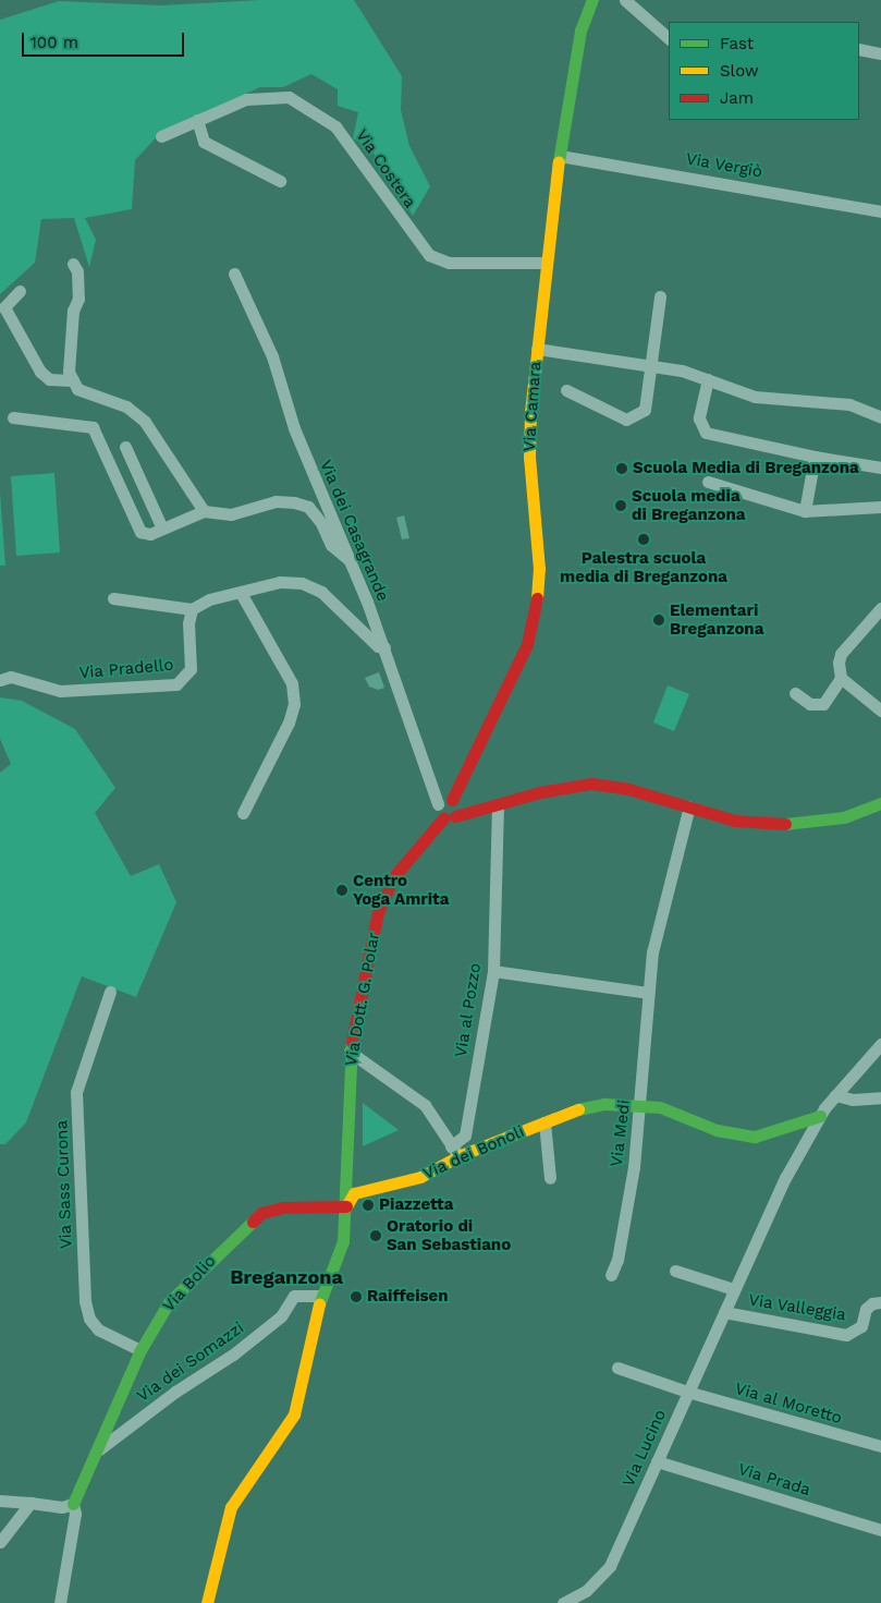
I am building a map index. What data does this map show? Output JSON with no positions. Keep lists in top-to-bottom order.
{
  "streets": {
    "street": [
      "Via Vergiò",
      "Via Costera",
      "Via Camara",
      "Via dei Casagrande",
      "Via Pradello",
      "Via Dott. G. Polar",
      "Via al Pozzo",
      "Via Medi",
      "Via dei Bonoli",
      "Via Sass Curona",
      "Via Bolio",
      "Via Valleggia",
      "Via dei Somazzi",
      "Via al Moretto",
      "Via Lucino",
      "Via Prada"
    ]
  },
  "crossings": [
    ["Via Vergiò", "Via Camara"],
    ["Via Costera", "Via Camara"],
    ["Via Camara", "Via dei Casagrande"],
    ["Via Camara", "Via Dott. G. Polar"],
    ["Via dei Casagrande", "Via Dott. G. Polar"],
    ["Via Dott. G. Polar", "Via dei Bonoli"],
    ["Via Dott. G. Polar", "Via Bolio"],
    ["Via Dott. G. Polar", "Via dei Somazzi"],
    ["Via Medi", "Via dei Bonoli"],
    ["Via dei Bonoli", "Via Bolio"],
    ["Via dei Bonoli", "Via Lucino"],
    ["Via Sass Curona", "Via Bolio"],
    ["Via Bolio", "Via dei Somazzi"],
    ["Via Valleggia", "Via Lucino"],
    ["Via al Moretto", "Via Lucino"],
    ["Via Lucino", "Via Prada"]
  ],
  "districts": ["Breganzona"],
  "places": [
    "Scuola Media di Breganzona",
    "Scuola media di Breganzona",
    "Palestra scuola media di Breganzona",
    "Elementari Breganzona",
    "Centro Yoga Amrita",
    "Piazzetta",
    "Oratorio di San Sebastiano",
    "Raiffeisen"
  ],
  "legend": ["Fast", "Slow", "Jam"],
  "scale_bar": "100 m"
}
